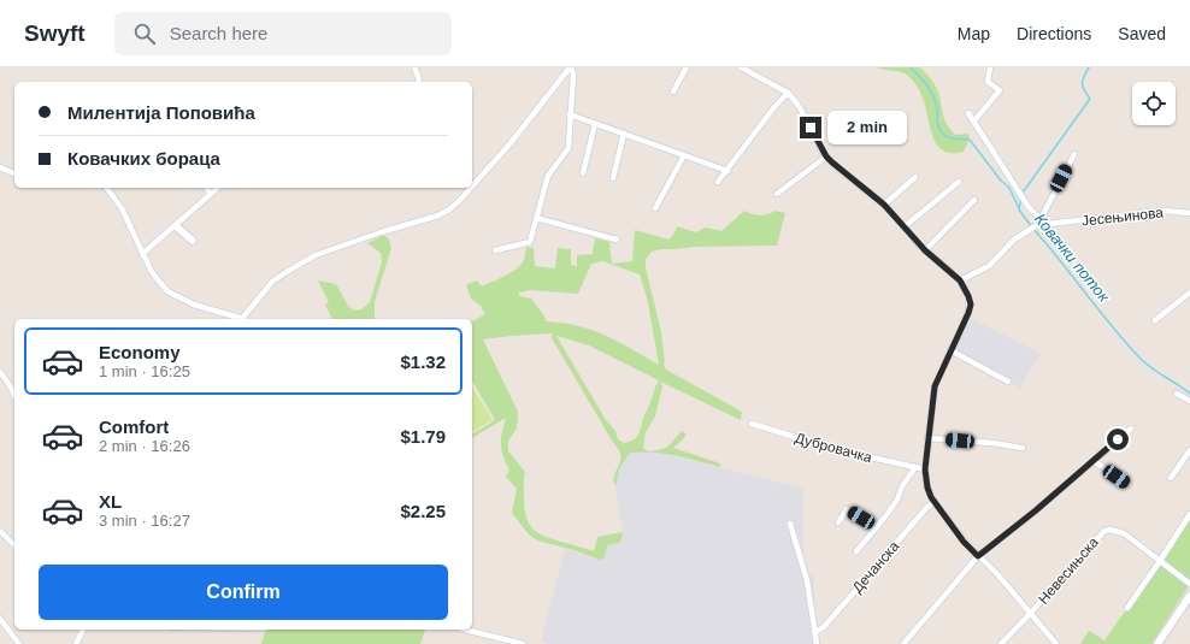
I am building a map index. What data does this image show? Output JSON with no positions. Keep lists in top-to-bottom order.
{
  "streets": {
    "street": [
      "Јесењинова",
      "Дубровачка",
      "Дечанска",
      "Невесињска"
    ]
  },
  "water": ["Ковачки поток"],
  "page": {
    "header": "Swyft",
    "search": "Search here",
    "nav": ["Map", "Directions", "Saved"],
    "banner": ["Милентија Поповића", "Ковачких бораца"],
    "bubble": "2 min",
    "list": [
      {
        "name": "Economy",
        "note": "1 min · 16:25",
        "value": "$1.32"
      },
      {
        "name": "Comfort",
        "note": "2 min · 16:26",
        "value": "$1.79"
      },
      {
        "name": "XL",
        "note": "3 min · 16:27",
        "value": "$2.25"
      }
    ],
    "buttons": "Confirm"
  }
}
